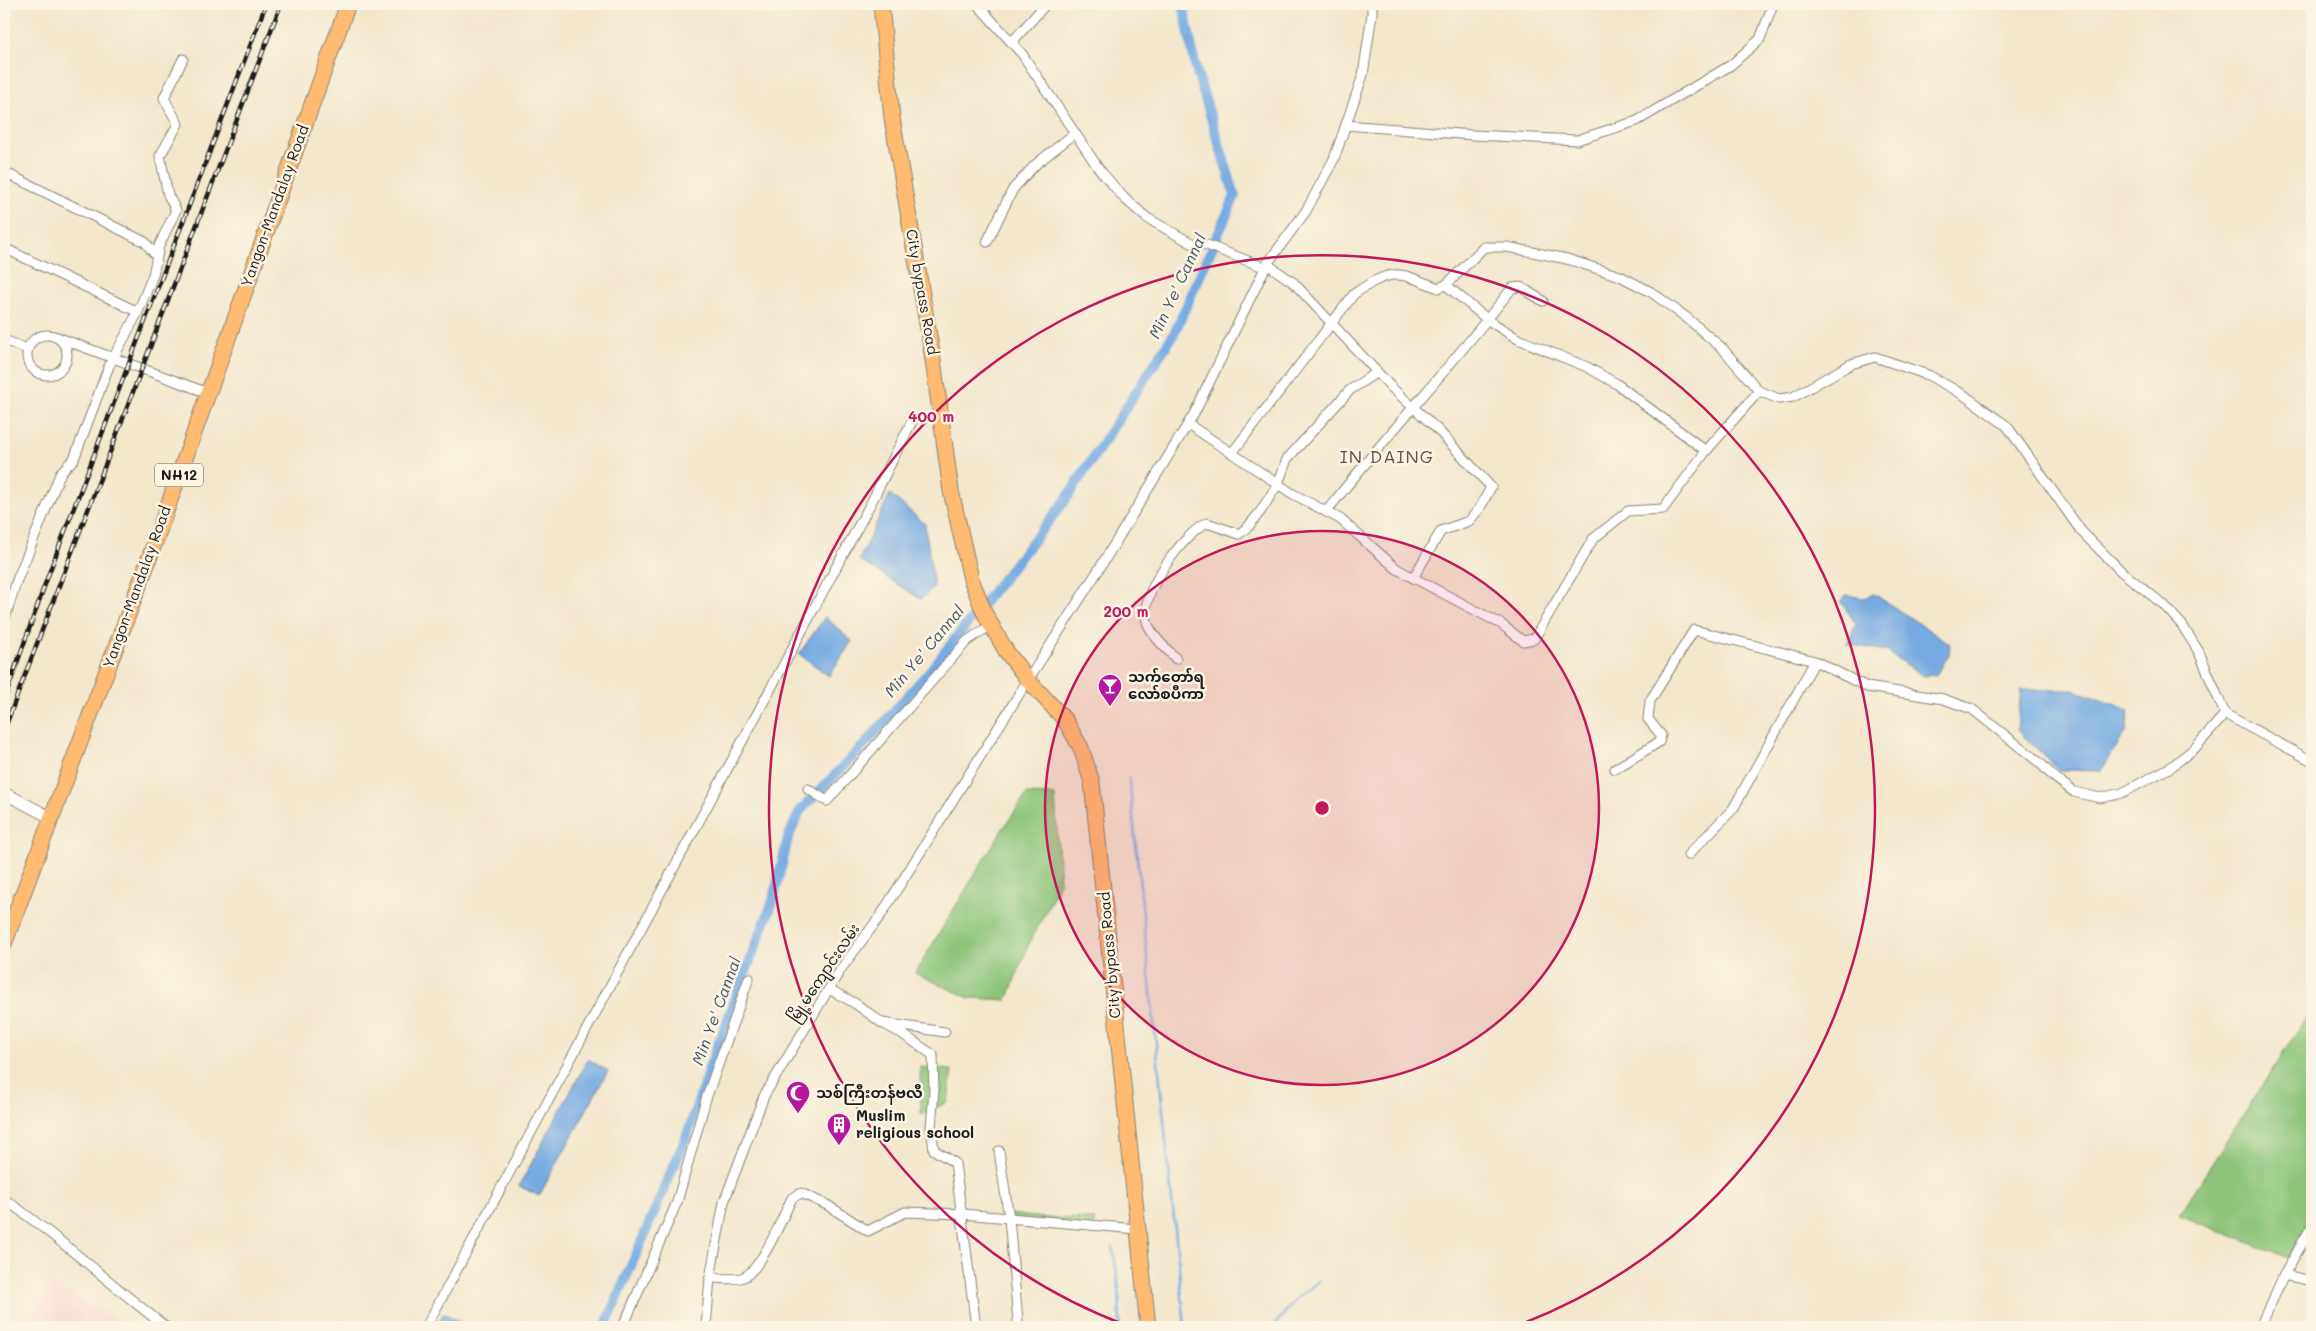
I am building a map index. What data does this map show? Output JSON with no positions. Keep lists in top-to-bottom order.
{
  "streets": {
    "main road": ["Yangon-Mandalay Road", "City bypass Road", "NH12"],
    "street": ["မြို့မကျောင်းလမ်း"]
  },
  "crossings": [
    ["City bypass Road", "မြို့မကျောင်းလမ်း"]
  ],
  "districts": ["IN DAING"],
  "water": ["Min Ye' Cannal"],
  "places": {
    "bar": ["သက်တော်ရ လော်စပီကာ"],
    "mosque": ["သစ်ကြီးတန်ဗလီ"],
    "building": ["Muslim religious school"]
  },
  "rings": ["400 m", "200 m"]
}
